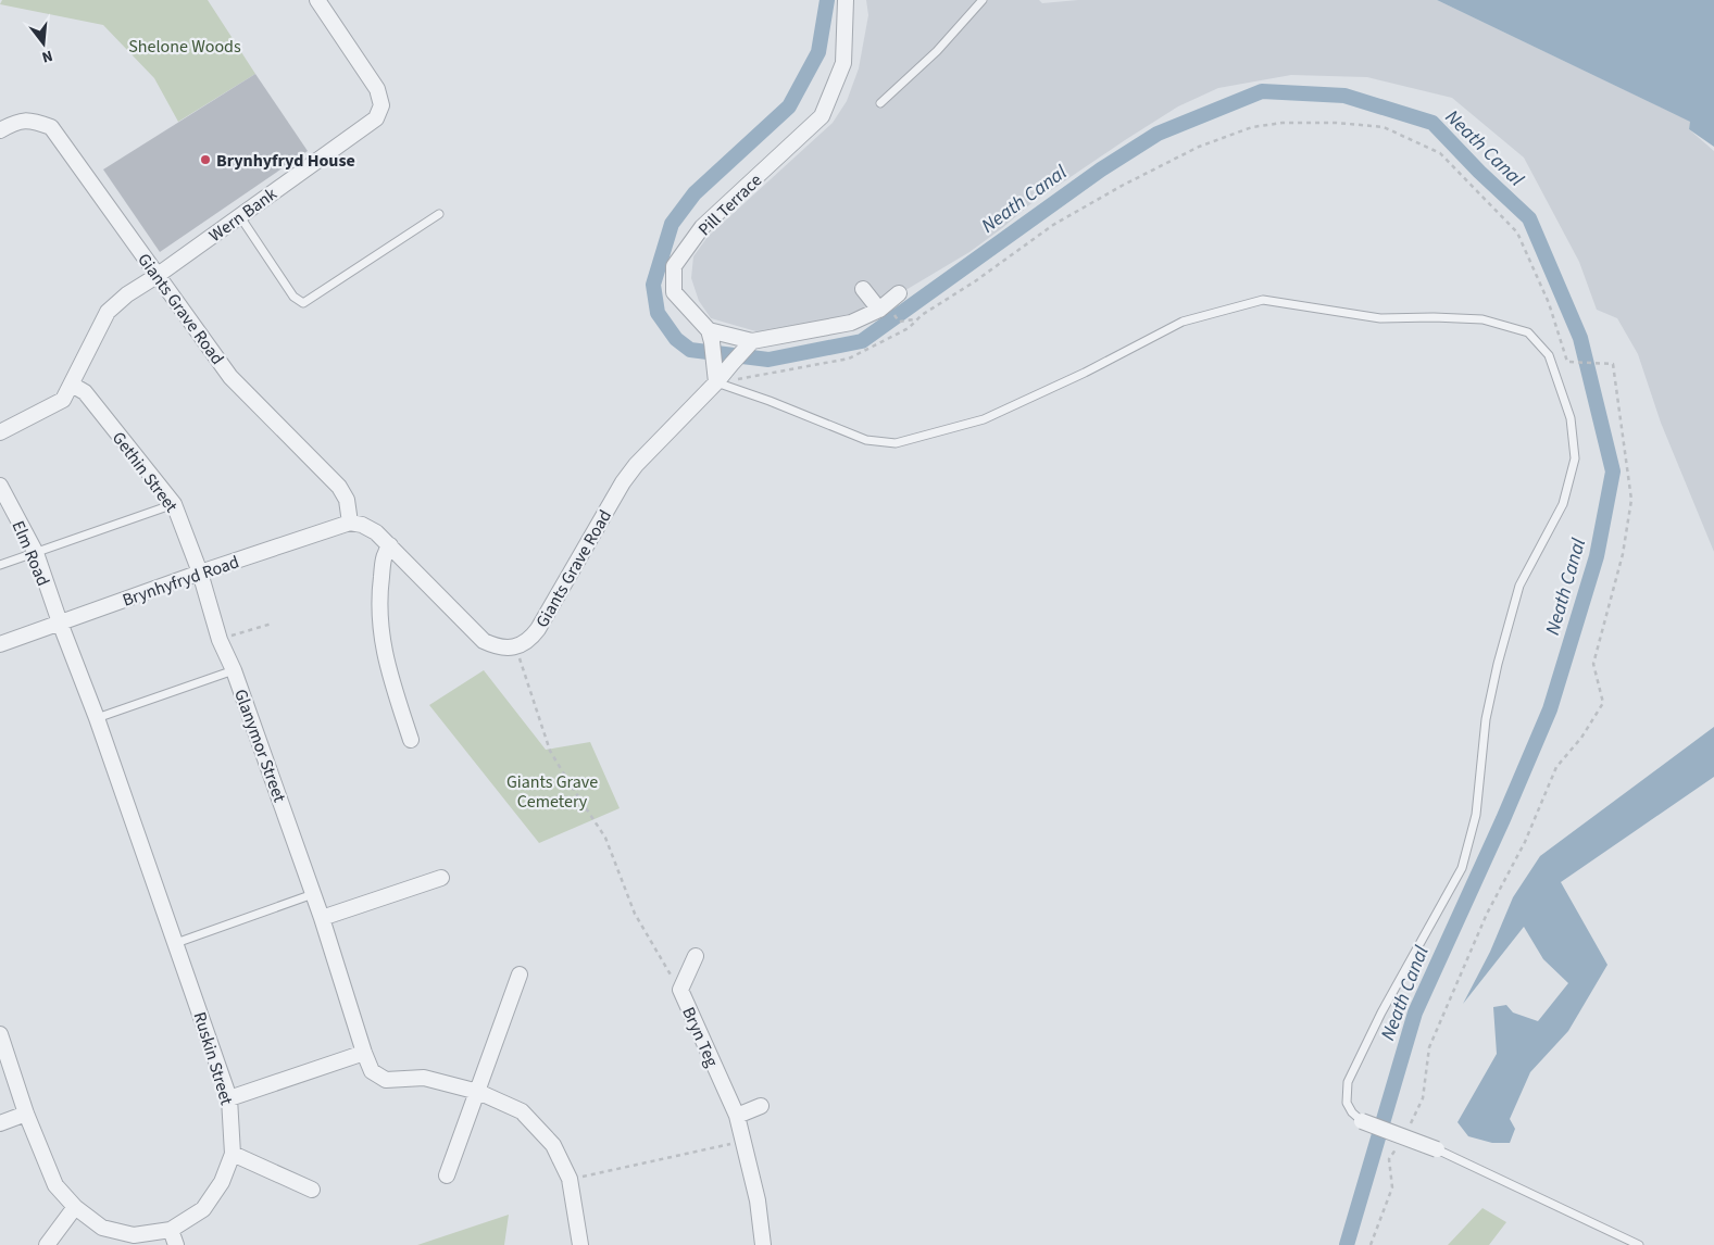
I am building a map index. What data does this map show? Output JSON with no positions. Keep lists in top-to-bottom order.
{
  "streets": {
    "street": [
      "Pill Terrace",
      "Wern Bank",
      "Giants Grave Road",
      "Gethin Street",
      "Elm Road",
      "Brynhyfryd Road",
      "Glanymor Street",
      "Bryn Teg",
      "Ruskin Street"
    ]
  },
  "crossings": [
    ["Wern Bank", "Giants Grave Road"],
    ["Wern Bank", "Gethin Street"],
    ["Giants Grave Road", "Brynhyfryd Road"],
    ["Gethin Street", "Brynhyfryd Road"],
    ["Gethin Street", "Glanymor Street"],
    ["Elm Road", "Brynhyfryd Road"],
    ["Elm Road", "Ruskin Street"],
    ["Brynhyfryd Road", "Glanymor Street"],
    ["Brynhyfryd Road", "Ruskin Street"]
  ],
  "water": ["Neath Canal"],
  "parks": ["Shelone Woods", "Giants Grave Cemetery"],
  "places": ["Brynhyfryd House"],
  "north": "bottom"
}
